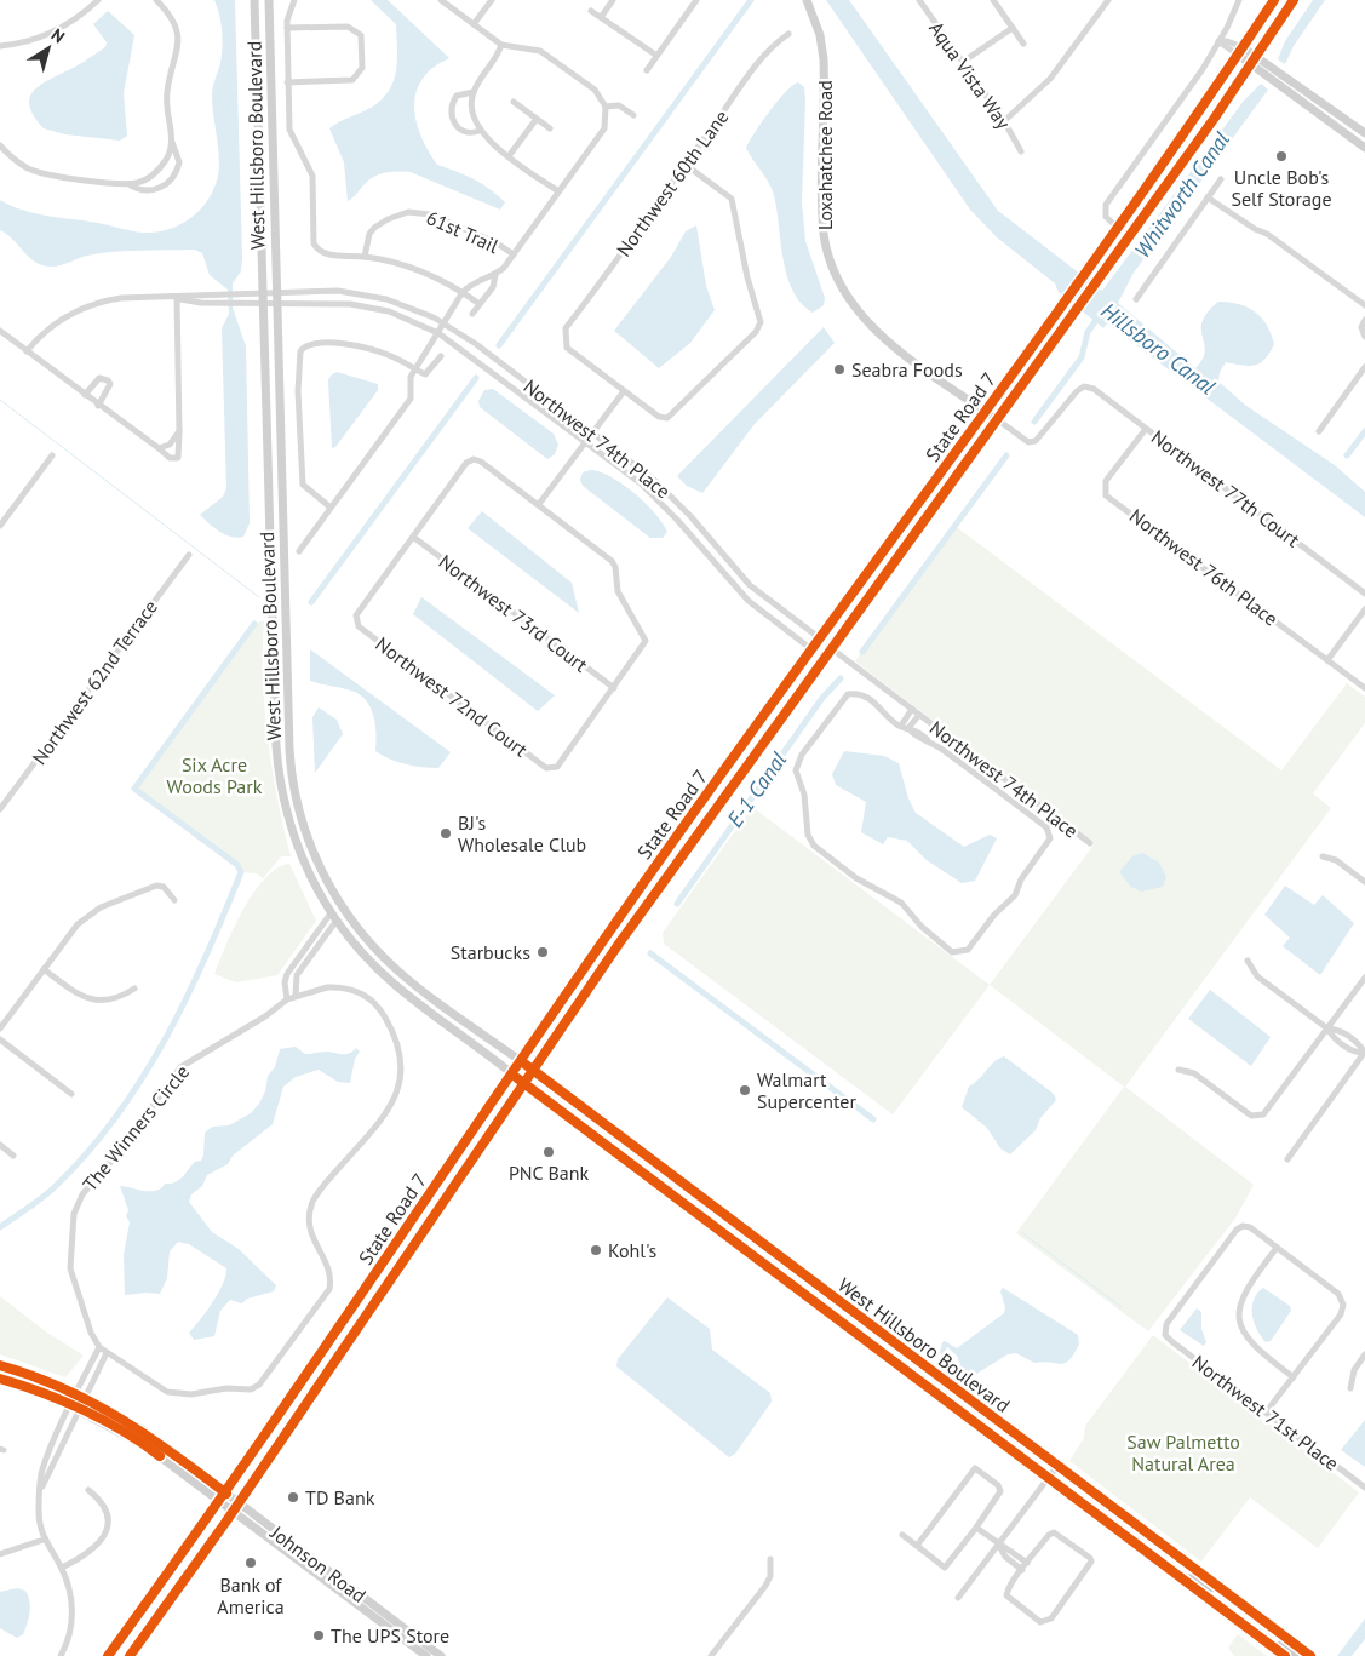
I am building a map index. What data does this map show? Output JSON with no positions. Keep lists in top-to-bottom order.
{
  "streets": {
    "main road": ["West Hillsboro Boulevard", "State Road 7"],
    "street": [
      "Aqua Vista Way",
      "Loxahatchee Road",
      "Northwest 60th Lane",
      "61st Trail",
      "Northwest 74th Place",
      "Northwest 77th Court",
      "Northwest 76th Place",
      "Northwest 73rd Court",
      "Northwest 62nd Terrace",
      "Northwest 72nd Court",
      "The Winners Circle",
      "Northwest 71st Place",
      "Johnson Road"
    ]
  },
  "crossings": [
    ["West Hillsboro Boulevard", "State Road 7"],
    ["West Hillsboro Boulevard", "Northwest 74th Place"],
    ["Loxahatchee Road", "State Road 7"],
    ["Loxahatchee Road", "Northwest 77th Court"],
    ["State Road 7", "Northwest 74th Place"],
    ["State Road 7", "Northwest 77th Court"],
    ["State Road 7", "Johnson Road"],
    ["Northwest 77th Court", "Northwest 76th Place"],
    ["Northwest 73rd Court", "Northwest 72nd Court"]
  ],
  "water": ["Whitworth Canal", "Hillsboro Canal", "E-1 Canal"],
  "parks": ["Six Acre Woods Park", "Saw Palmetto Natural Area"],
  "places": [
    "Uncle Bob's Self Storage",
    "Seabra Foods",
    "BJ's Wholesale Club",
    "Starbucks",
    "Walmart Supercenter",
    "PNC Bank",
    "Kohl's",
    "TD Bank",
    "Bank of America",
    "The UPS Store"
  ],
  "north": "top right"
}
